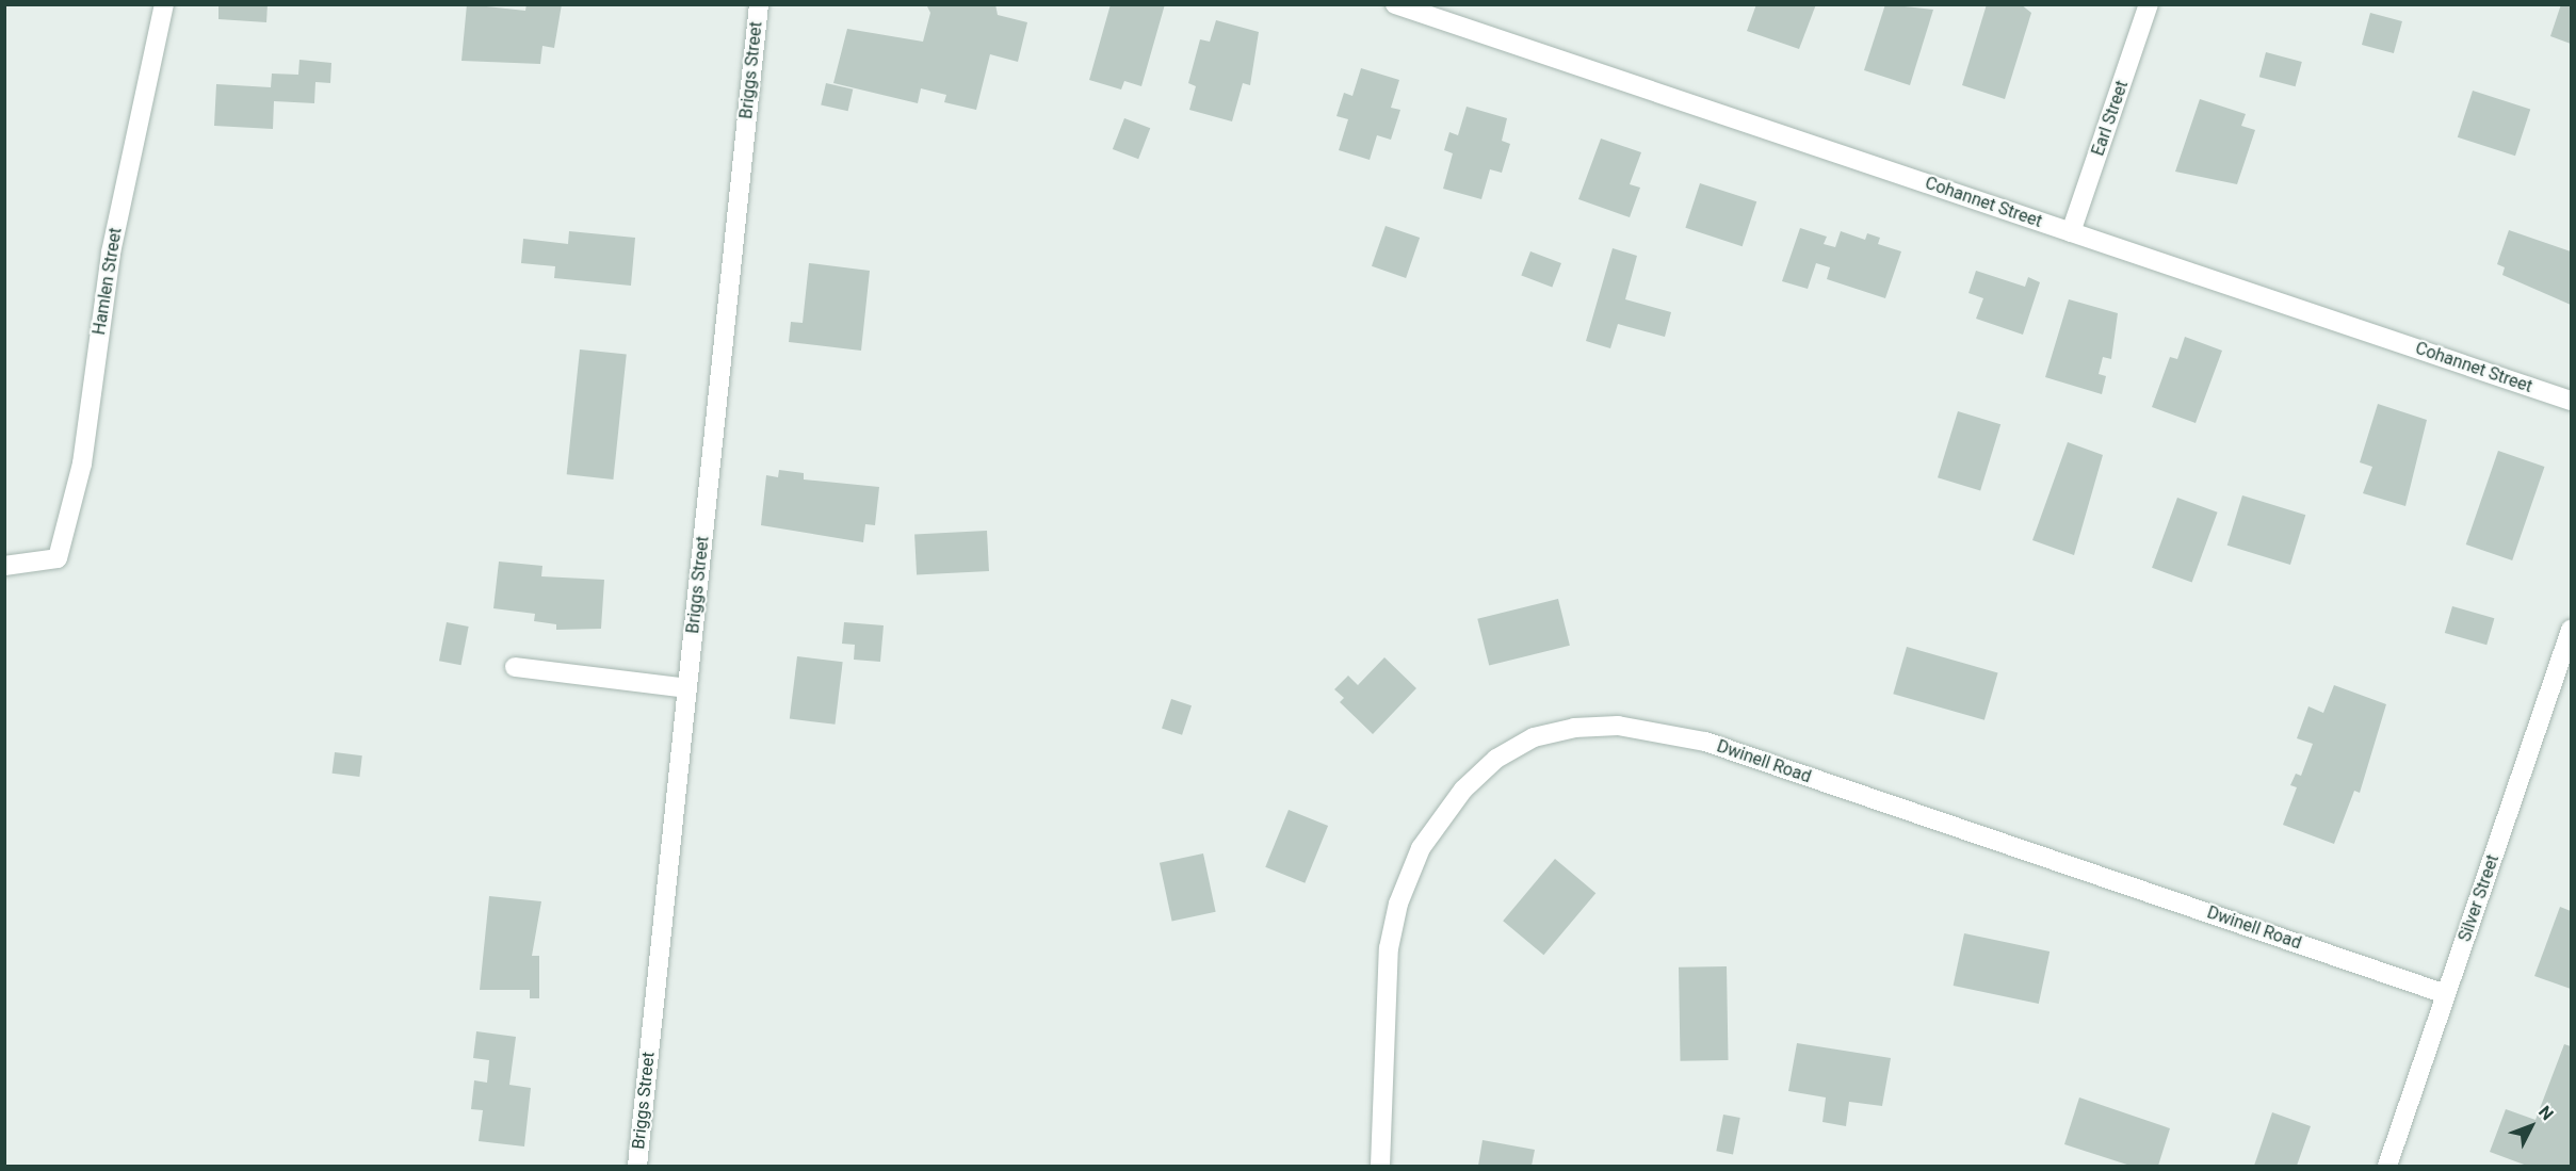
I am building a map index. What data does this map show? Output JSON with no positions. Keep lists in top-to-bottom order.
{
  "streets": {
    "street": [
      "Briggs Street",
      "Earl Street",
      "Cohannet Street",
      "Hamlen Street",
      "Dwinell Road",
      "Silver Street"
    ]
  },
  "crossings": [
    ["Earl Street", "Cohannet Street"],
    ["Dwinell Road", "Silver Street"]
  ],
  "north": "top right"
}
